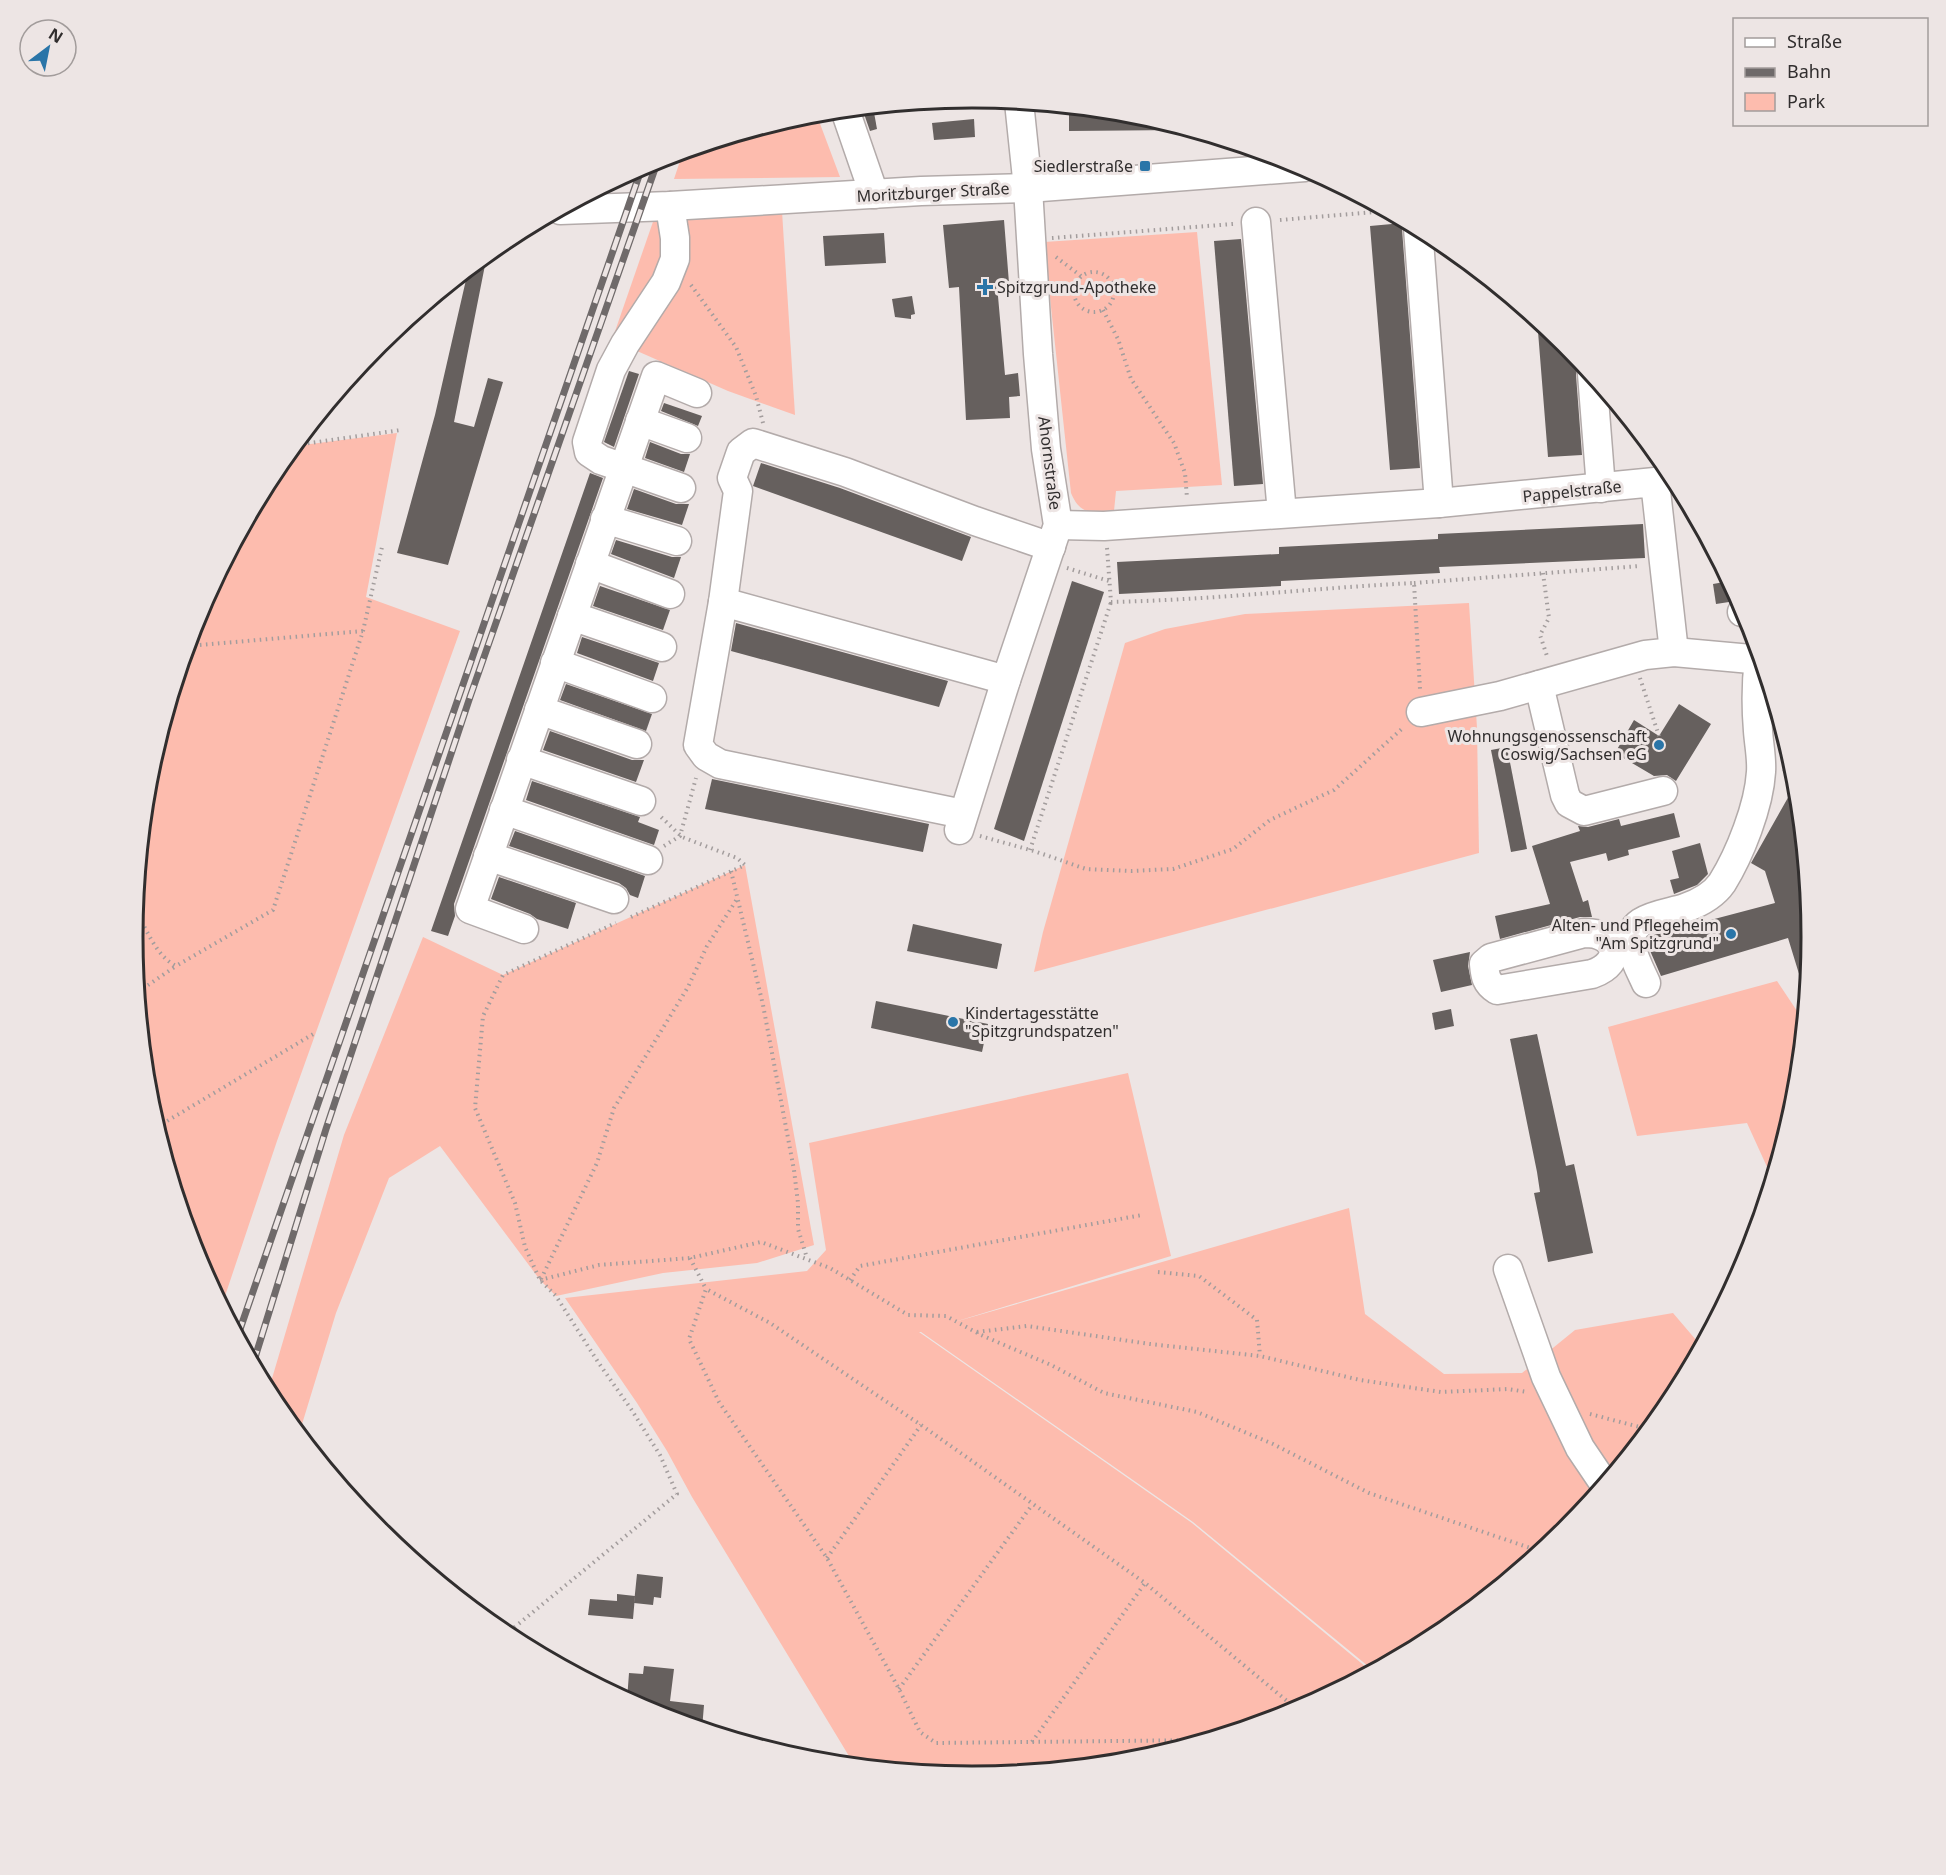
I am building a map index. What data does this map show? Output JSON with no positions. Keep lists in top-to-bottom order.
{
  "streets": {
    "street": ["Moritzburger Straße", "Ahornstraße", "Pappelstraße"]
  },
  "crossings": [
    ["Moritzburger Straße", "Ahornstraße"],
    ["Ahornstraße", "Pappelstraße"]
  ],
  "places": {
    "transit": ["Siedlerstraße"],
    "health": ["Spitzgrund-Apotheke"],
    "other": ["Wohnungsgenossenschaft Coswig/Sachsen eG", "Alten- und Pflegeheim \"Am Spitzgrund\"", "Kindertagesstätte \"Spitzgrundspatzen\""]
  },
  "legend": ["Straße", "Bahn", "Park"],
  "north": "top right"
}
